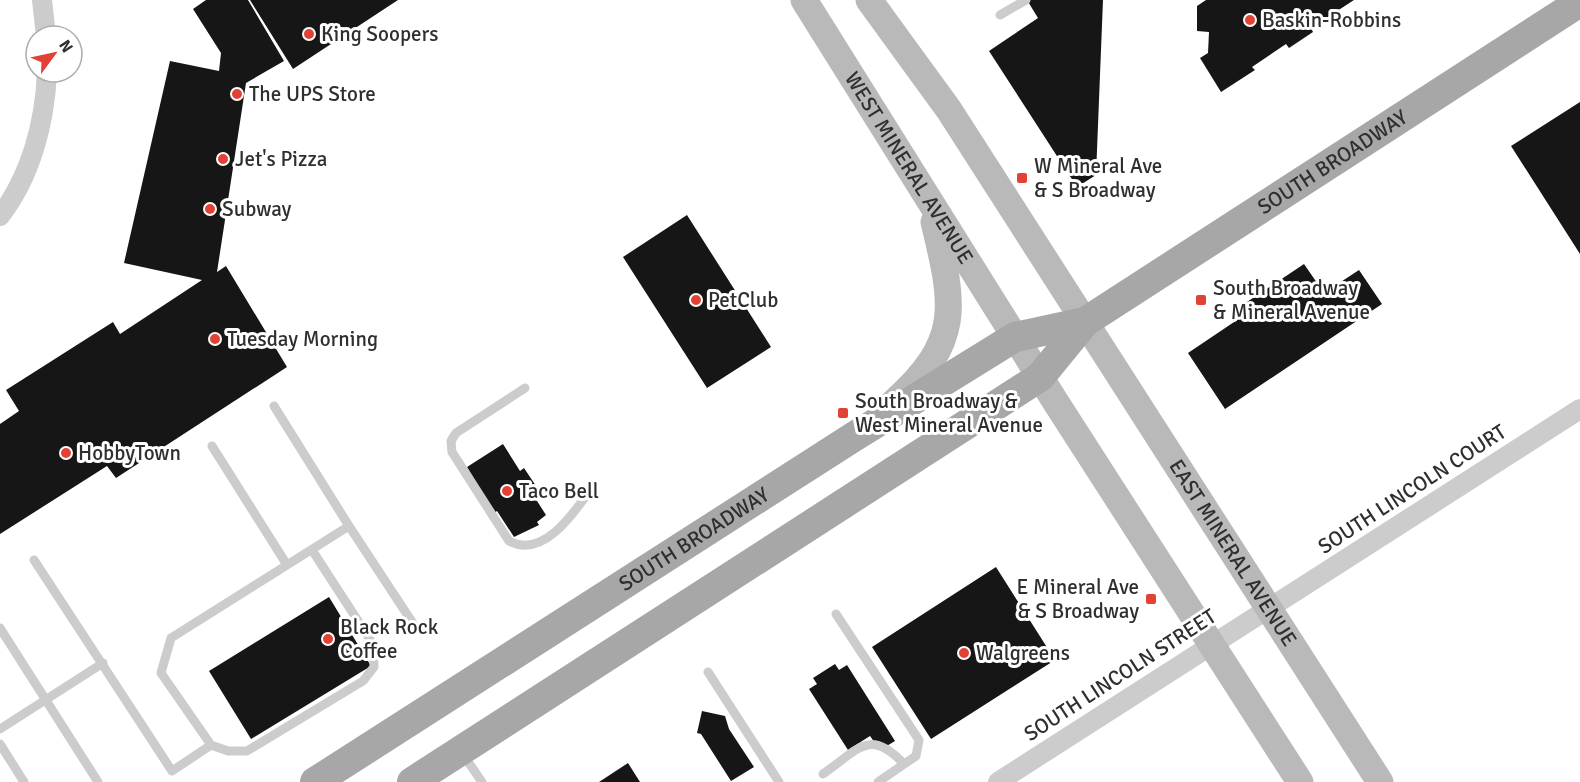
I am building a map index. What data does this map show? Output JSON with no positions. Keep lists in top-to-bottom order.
{
  "streets": {
    "main road": ["SOUTH BROADWAY", "WEST MINERAL AVENUE", "EAST MINERAL AVENUE"],
    "street": ["SOUTH LINCOLN COURT", "SOUTH LINCOLN STREET"]
  },
  "crossings": [
    ["SOUTH BROADWAY", "WEST MINERAL AVENUE"],
    ["SOUTH BROADWAY", "EAST MINERAL AVENUE"],
    ["SOUTH LINCOLN COURT", "EAST MINERAL AVENUE"],
    ["SOUTH LINCOLN COURT", "SOUTH LINCOLN STREET"],
    ["EAST MINERAL AVENUE", "SOUTH LINCOLN STREET"]
  ],
  "places": {
    "other": [
      "Baskin-Robbins",
      "King Soopers",
      "The UPS Store",
      "Jet's Pizza",
      "Subway",
      "PetClub",
      "Tuesday Morning",
      "HobbyTown",
      "Taco Bell",
      "Black Rock Coffee",
      "Walgreens"
    ],
    "transit": [
      "W Mineral Ave & S Broadway",
      "South Broadway & Mineral Avenue",
      "South Broadway & West Mineral Avenue",
      "E Mineral Ave & S Broadway"
    ]
  },
  "north": "top right"
}
